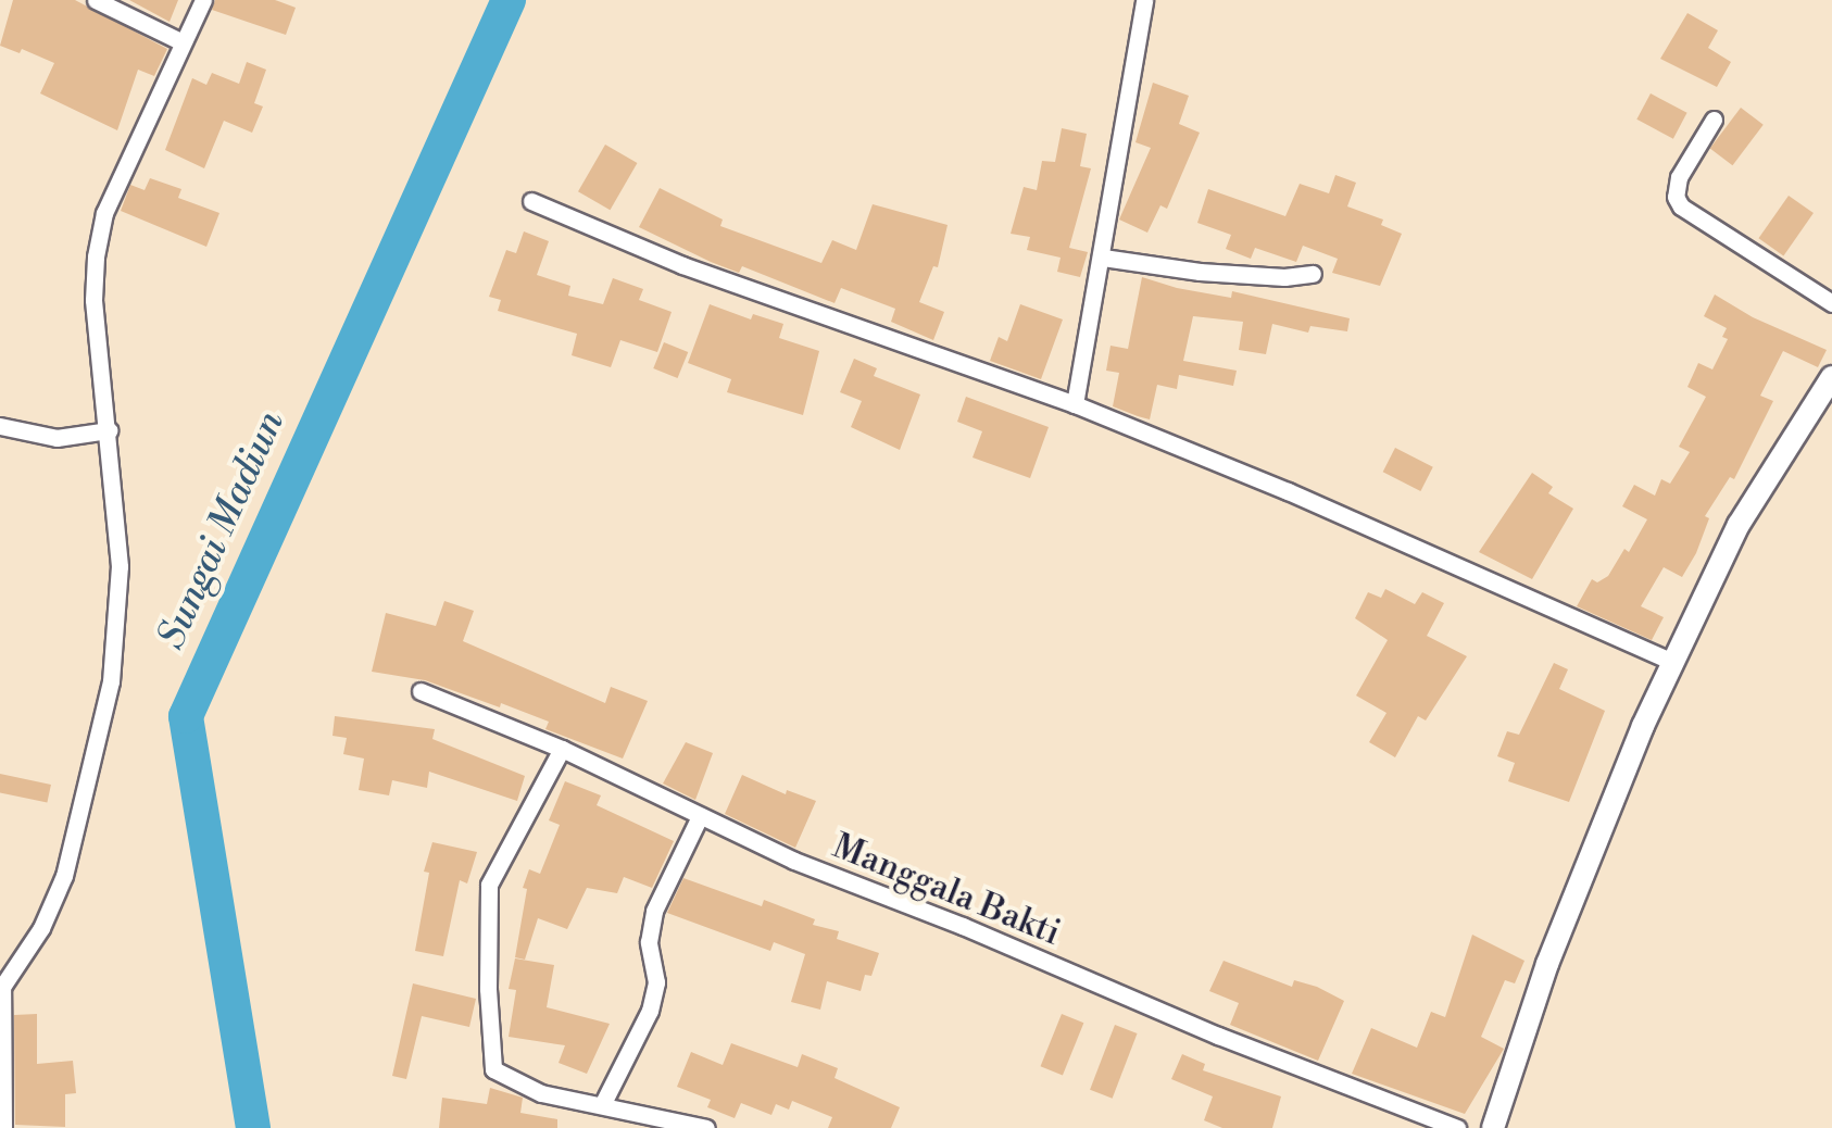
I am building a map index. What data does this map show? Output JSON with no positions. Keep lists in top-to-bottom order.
{
  "streets": {
    "street": ["Manggala Bakti"]
  },
  "water": ["Sungai Madiun"]
}
